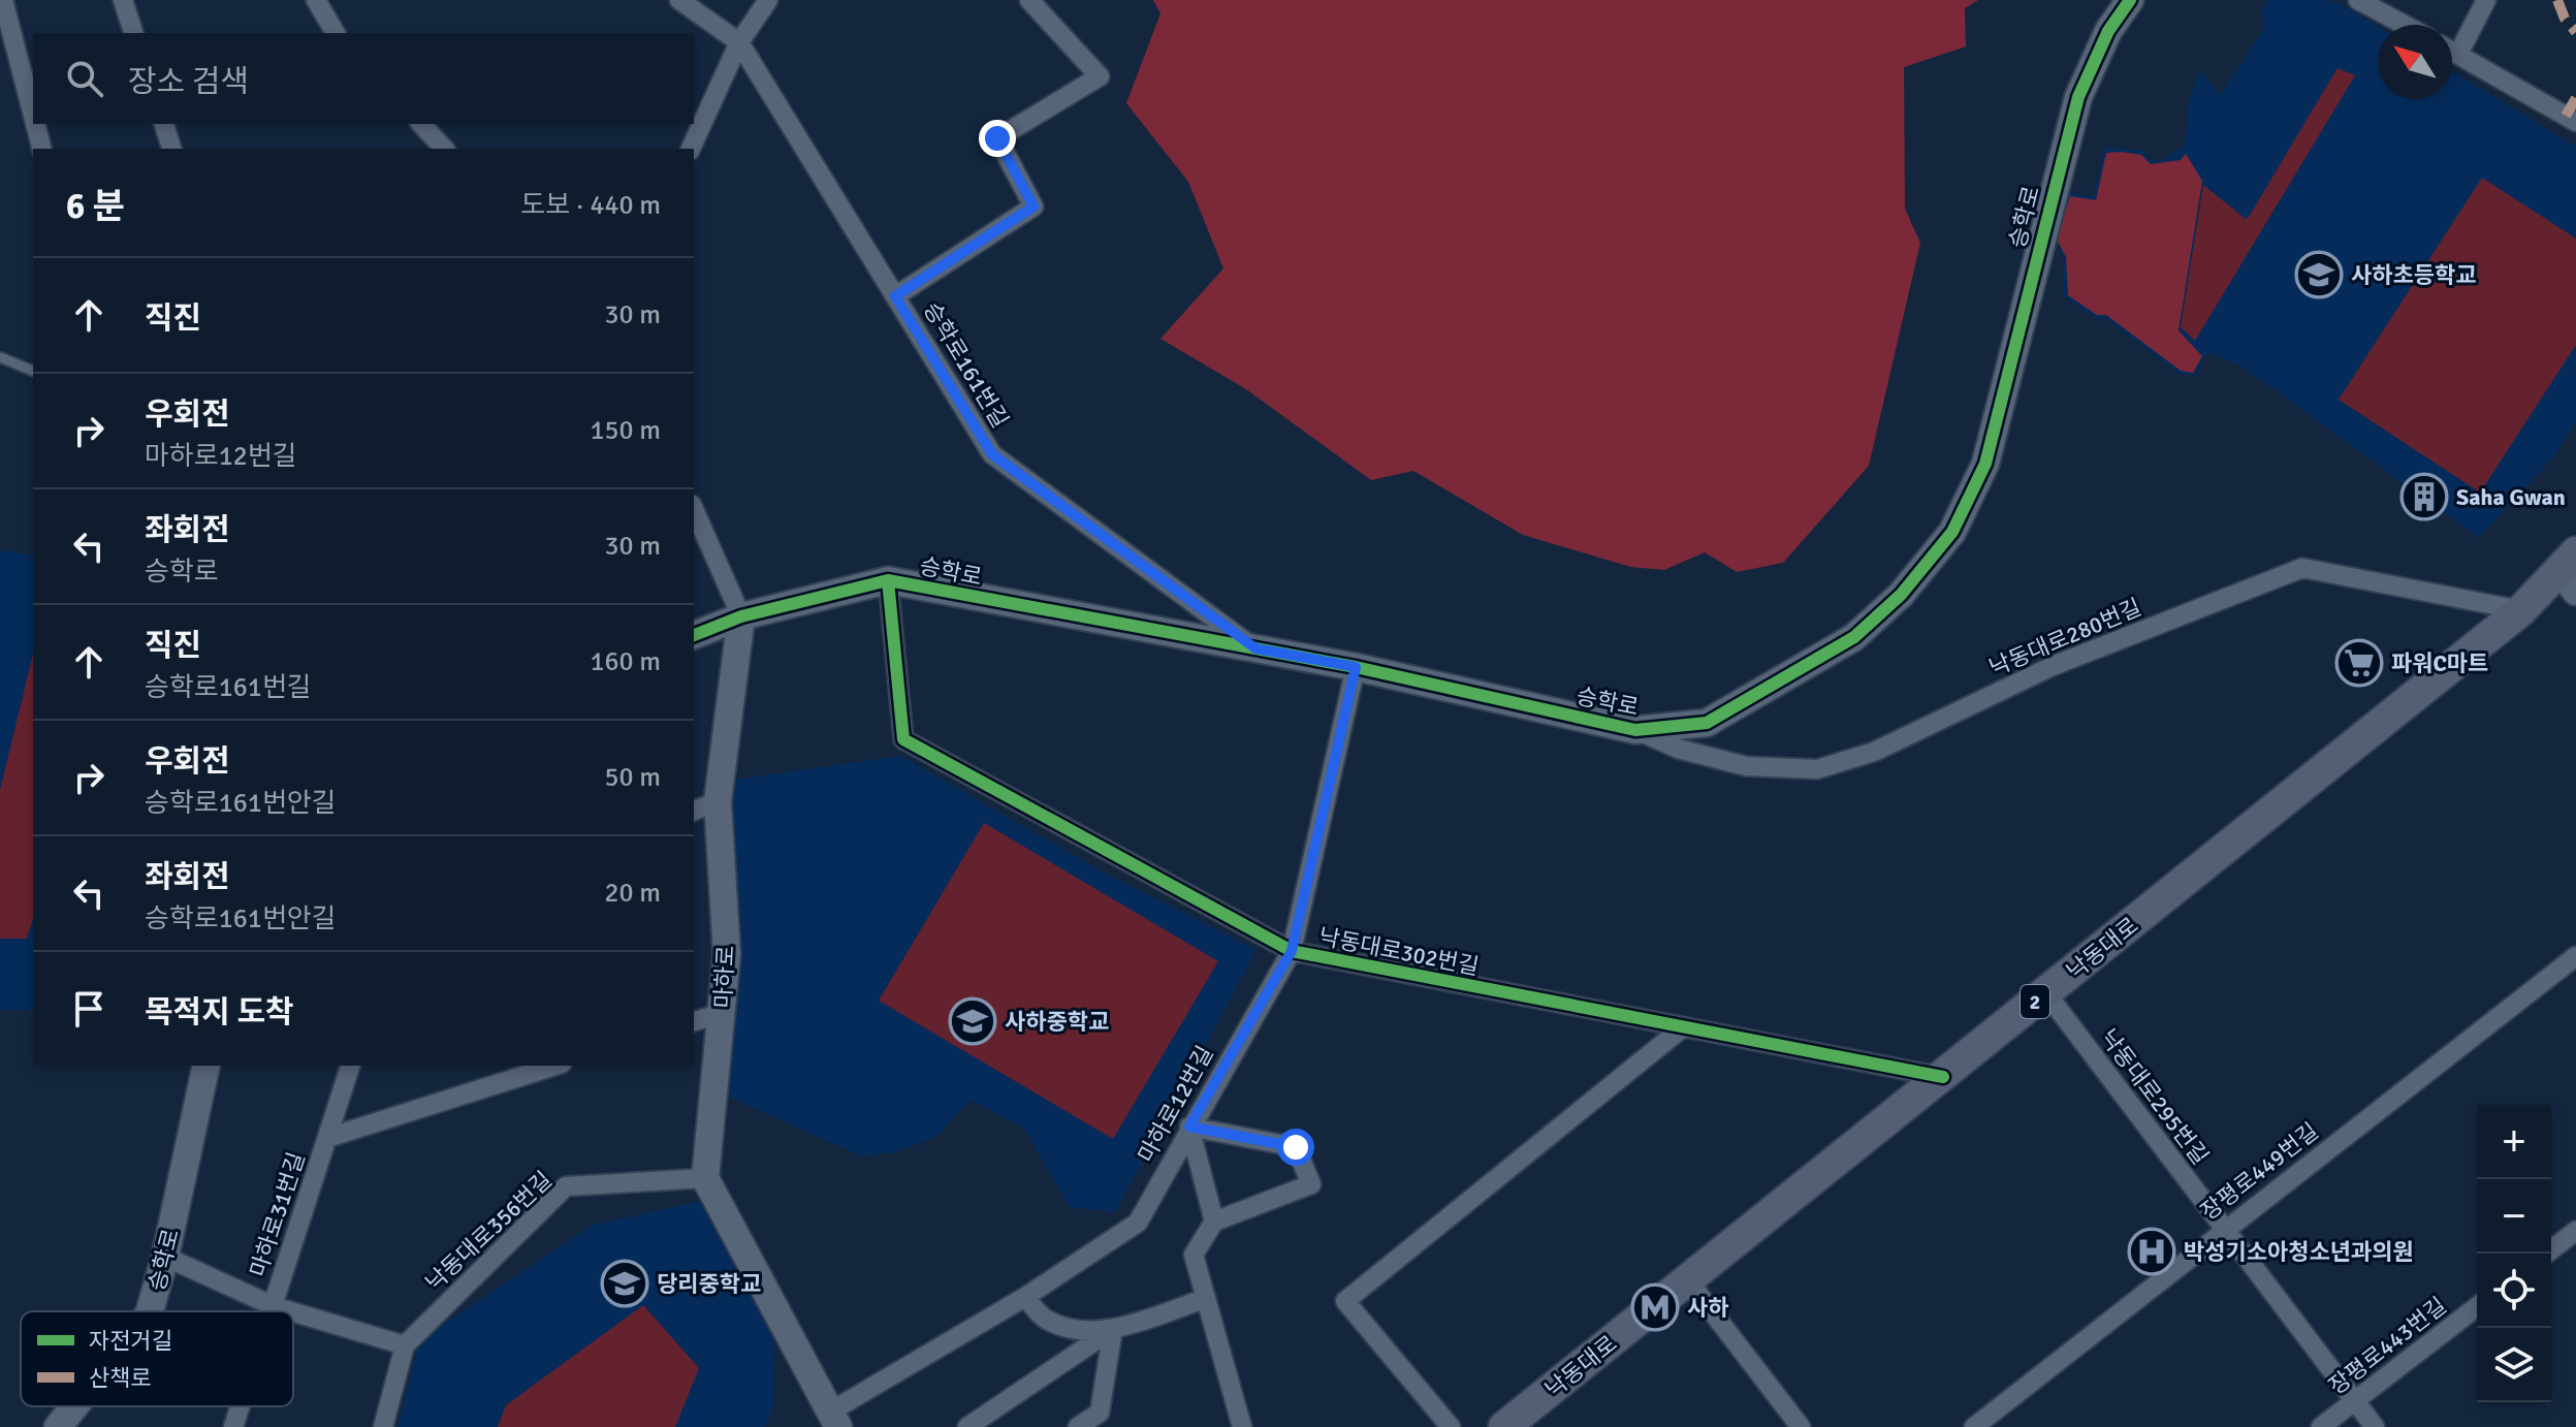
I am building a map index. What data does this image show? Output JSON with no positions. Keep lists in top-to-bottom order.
{
  "streets": {
    "main road": ["낙동대로", "2"],
    "street": [
      "승학로",
      "승학로161번길",
      "낙동대로280번길",
      "낙동대로302번길",
      "마하로",
      "낙동대로295번길",
      "마하로12번길",
      "장평로449번길",
      "마하로31번길",
      "낙동대로356번길",
      "장평로443번길"
    ]
  },
  "crossings": [
    ["승학로", "승학로161번길"],
    ["승학로", "낙동대로280번길"],
    ["승학로", "낙동대로302번길"],
    ["승학로", "마하로"],
    ["승학로", "마하로12번길"],
    ["낙동대로280번길", "낙동대로"],
    ["낙동대로", "낙동대로302번길"],
    ["낙동대로", "낙동대로295번길"],
    ["낙동대로302번길", "마하로12번길"],
    ["마하로", "낙동대로356번길"],
    ["낙동대로295번길", "장평로449번길"],
    ["낙동대로295번길", "장평로443번길"]
  ],
  "places": {
    "school or university": ["사하초등학교", "사하중학교", "당리중학교"],
    "building": ["Saha Gwan"],
    "supermarket": ["파워C마트"],
    "hospital": ["박성기소아청소년과의원"],
    "metro station": ["사하"]
  },
  "legend": ["자전거길", "산책로"],
  "north": "top left",
  "page": {
    "search": "장소 검색",
    "heading": ["6 분", "도보 · 440 m"],
    "list": [
      ["직진", "30 m"],
      ["우회전", "마하로12번길", "150 m"],
      ["좌회전", "승학로", "30 m"],
      ["직진", "승학로161번길", "160 m"],
      ["우회전", "승학로161번안길", "50 m"],
      ["좌회전", "승학로161번안길", "20 m"],
      "목적지 도착"
    ],
    "map_buttons": ["+", "−"]
  }
}
